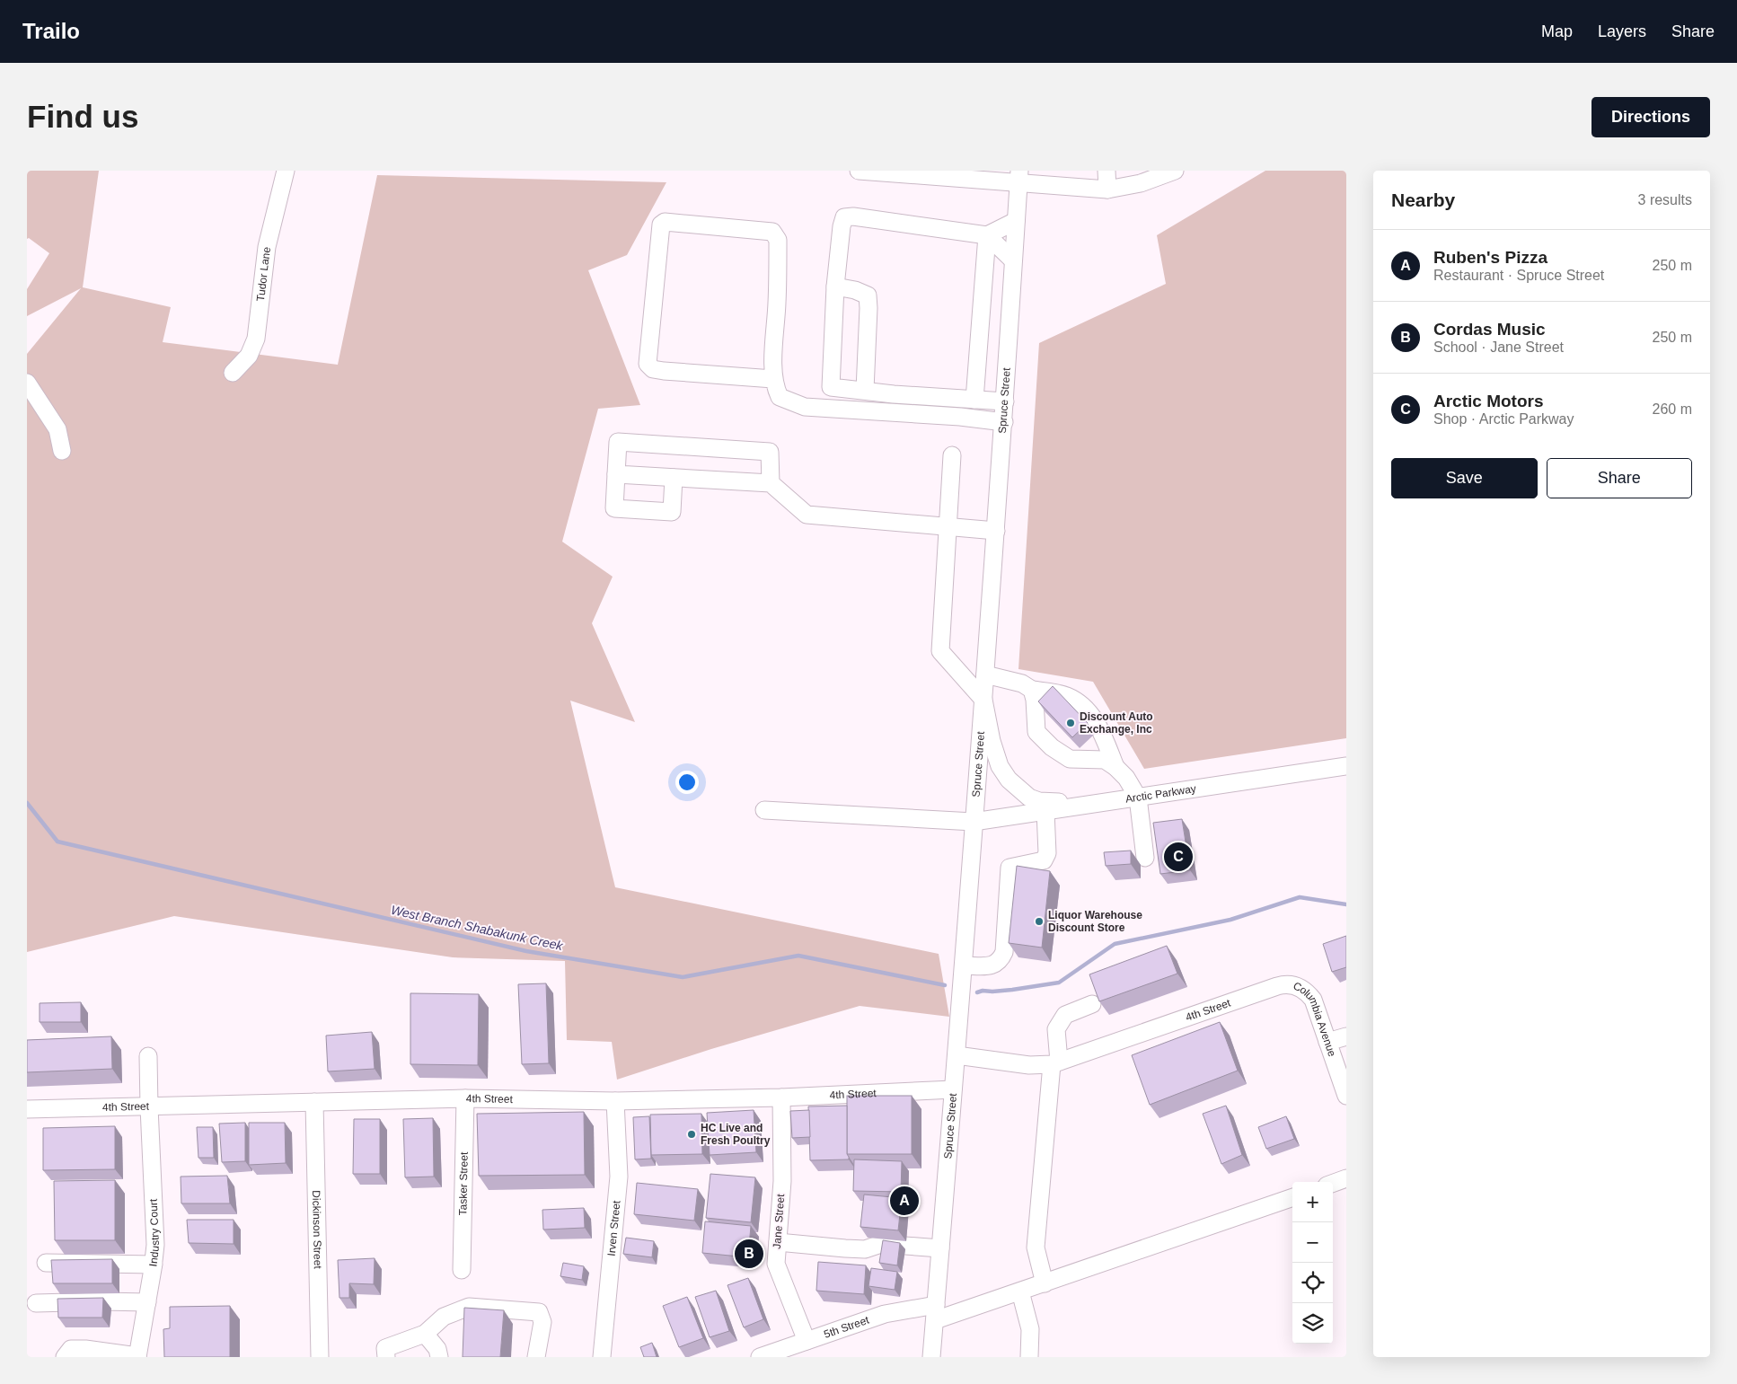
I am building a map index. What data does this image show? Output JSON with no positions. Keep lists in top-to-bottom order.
{
  "streets": {
    "street": [
      "Tudor Lane",
      "Spruce Street",
      "Arctic Parkway",
      "4th Street",
      "Columbia Avenue",
      "Tasker Street",
      "Jane Street",
      "Irven Street",
      "Dickinson Street",
      "Industry Court",
      "5th Street"
    ]
  },
  "crossings": [
    ["Spruce Street", "Arctic Parkway"],
    ["Spruce Street", "4th Street"],
    ["Spruce Street", "5th Street"],
    ["4th Street", "Columbia Avenue"],
    ["4th Street", "Tasker Street"],
    ["4th Street", "Jane Street"],
    ["4th Street", "Irven Street"],
    ["4th Street", "Dickinson Street"],
    ["4th Street", "Industry Court"],
    ["Jane Street", "5th Street"]
  ],
  "water": ["West Branch Shabakunk Creek"],
  "places": ["Discount Auto Exchange, Inc", "Liquor Warehouse Discount Store", "HC Live and Fresh Poultry"],
  "page": {
    "header": "Trailo",
    "nav": ["Map", "Layers", "Share"],
    "buttons": [
      "Directions",
      ["Save", "Share"]
    ],
    "title": "Find us",
    "heading": ["Nearby", "3 results"],
    "list": [
      {
        "mark": "A",
        "name": "Ruben's Pizza",
        "note": "Restaurant · Spruce Street",
        "value": "250 m"
      },
      {
        "mark": "B",
        "name": "Cordas Music",
        "note": "School · Jane Street",
        "value": "250 m"
      },
      {
        "mark": "C",
        "name": "Arctic Motors",
        "note": "Shop · Arctic Parkway",
        "value": "260 m"
      }
    ],
    "pins": ["C", "A", "B"],
    "map_buttons": ["+", "−"]
  }
}
